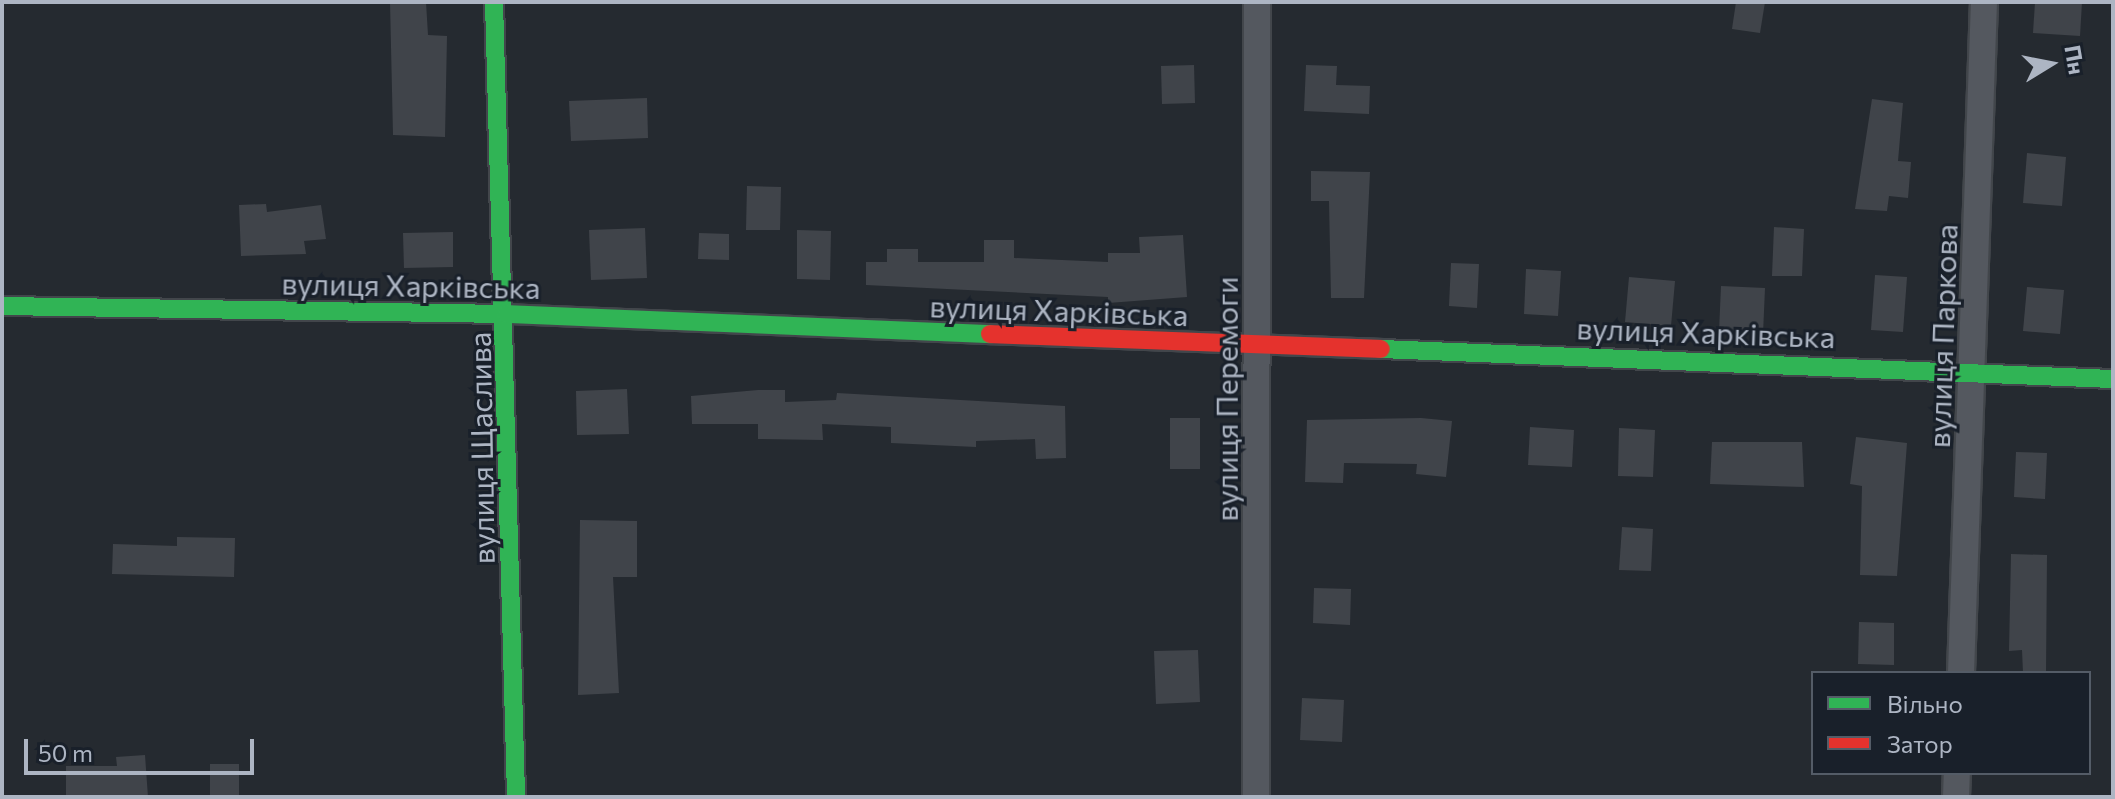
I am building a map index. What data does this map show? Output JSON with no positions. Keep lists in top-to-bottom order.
{
  "streets": {
    "street": [
      "вулиця Харківська",
      "вулиця Паркова",
      "вулиця Перемоги",
      "вулиця Щаслива"
    ]
  },
  "crossings": [
    ["вулиця Харківська", "вулиця Паркова"],
    ["вулиця Харківська", "вулиця Перемоги"],
    ["вулиця Харківська", "вулиця Щаслива"]
  ],
  "legend": ["Вільно", "Затор"],
  "scale_bar": "50 m",
  "north": "right"
}
